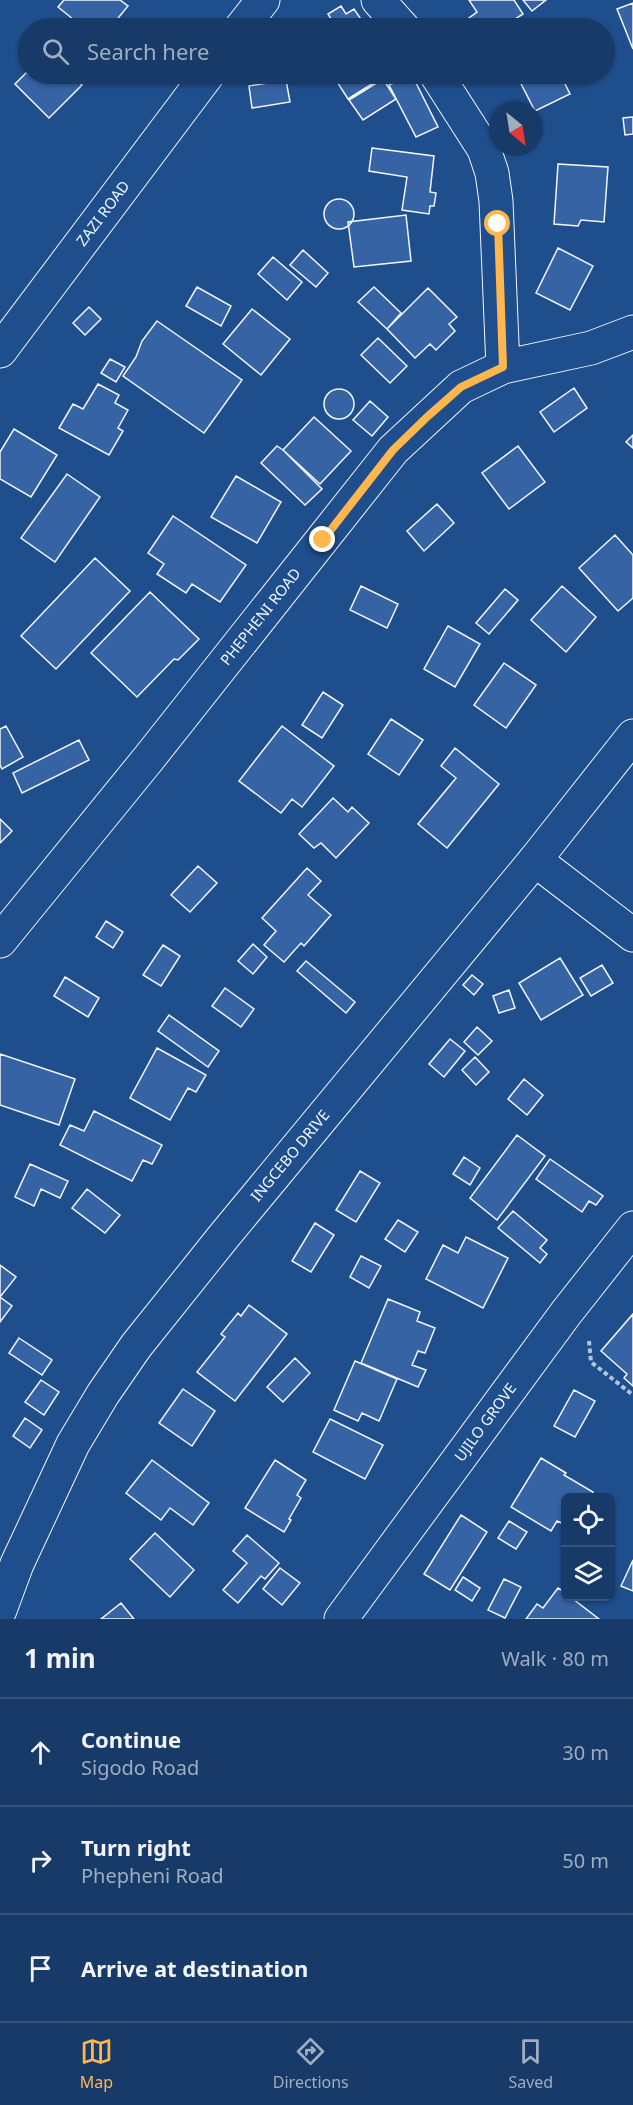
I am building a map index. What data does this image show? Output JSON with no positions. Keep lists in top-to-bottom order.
{
  "streets": {
    "street": [
      "ZAZI ROAD",
      "PHEPHENI ROAD",
      "INGCEBO DRIVE",
      "UJILO GROVE"
    ]
  },
  "north": "bottom right",
  "page": {
    "search": "Search here",
    "heading": ["1 min", "Walk · 80 m"],
    "list": [
      ["Continue", "Sigodo Road", "30 m"],
      ["Turn right", "Phepheni Road", "50 m"],
      "Arrive at destination"
    ],
    "nav": ["Map", "Directions", "Saved"]
  }
}
